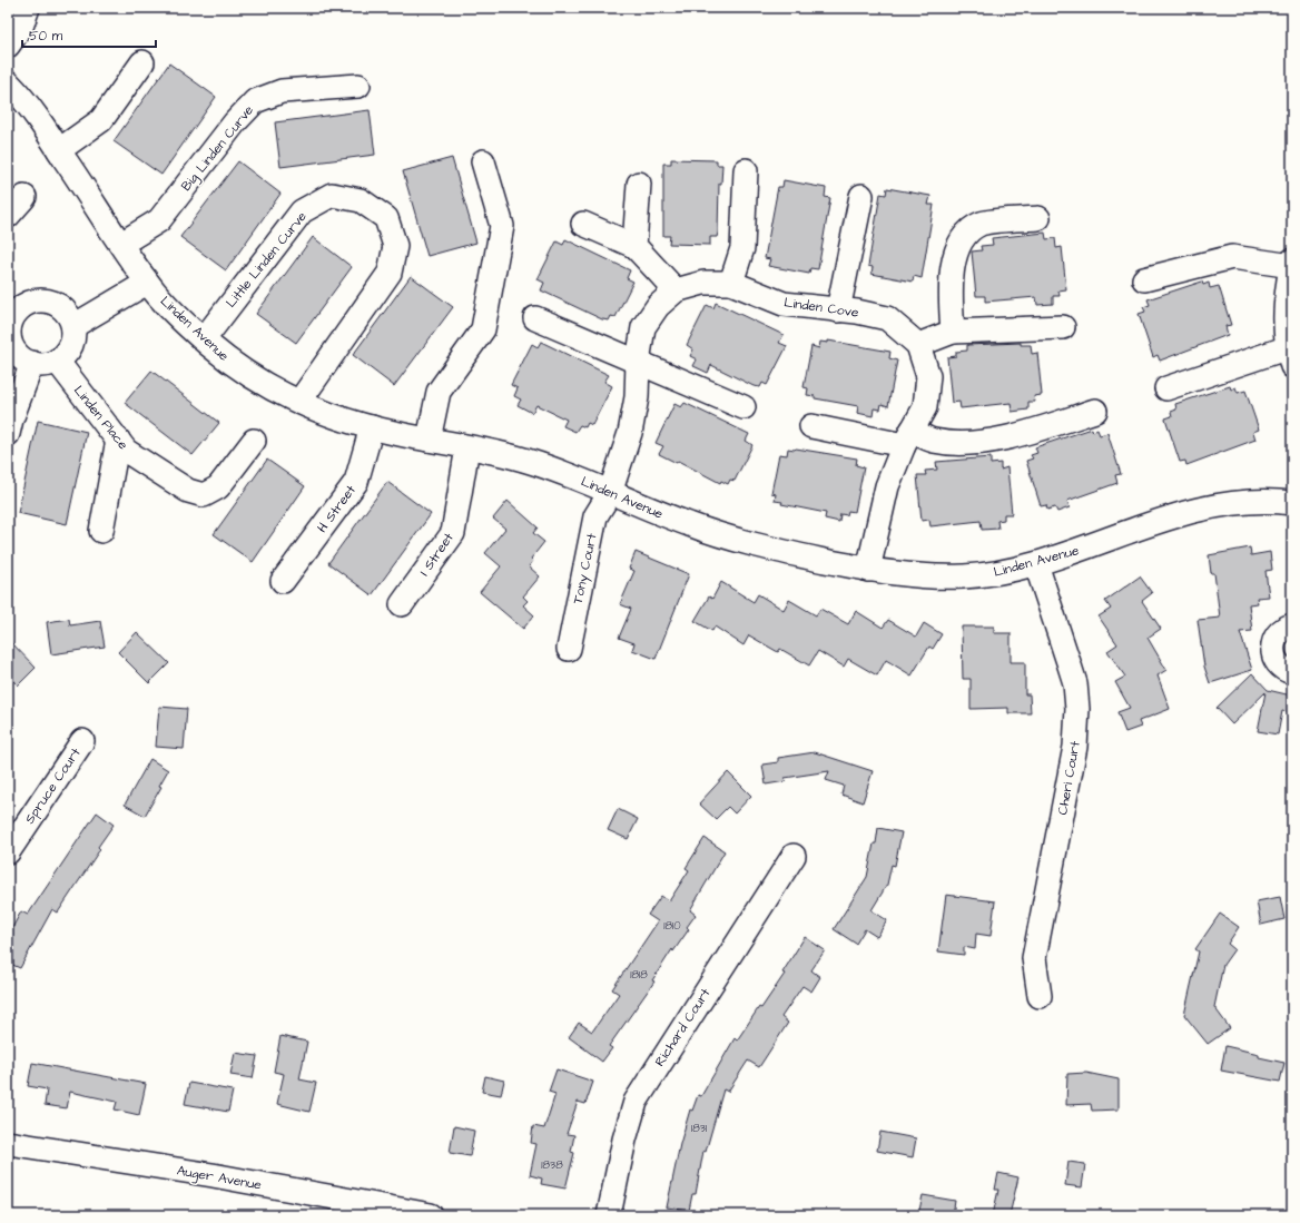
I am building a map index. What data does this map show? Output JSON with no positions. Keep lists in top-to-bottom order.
{
  "streets": {
    "street": [
      "Big Linden Curve",
      "Little Linden Curve",
      "Linden Cove",
      "Linden Avenue",
      "Linden Place",
      "H Street",
      "I Street",
      "Tony Court",
      "Cheri Court",
      "Spruce Court",
      "Richard Court",
      "Auger Avenue"
    ]
  },
  "crossings": [
    ["Big Linden Curve", "Linden Avenue"],
    ["Little Linden Curve", "Linden Avenue"],
    ["Linden Cove", "Linden Avenue"],
    ["Linden Cove", "Tony Court"],
    ["Linden Avenue", "H Street"],
    ["Linden Avenue", "I Street"],
    ["Linden Avenue", "Tony Court"],
    ["Linden Avenue", "Cheri Court"]
  ],
  "house_numbers": [
    "1810",
    "1818",
    "1831",
    "1838"
  ],
  "scale_bar": "50 m"
}
